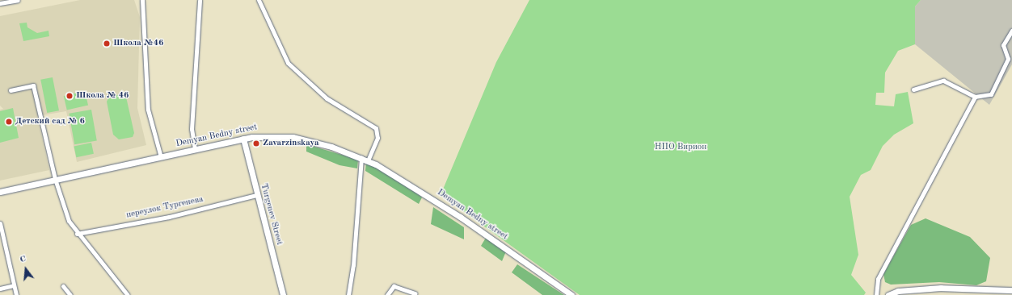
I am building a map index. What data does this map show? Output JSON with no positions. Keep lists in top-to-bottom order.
{
  "streets": {
    "street": ["Demyan Bedny street", "переулок Тургенева", "Turgenev Street"]
  },
  "crossings": [
    ["Demyan Bedny street", "Turgenev Street"],
    ["переулок Тургенева", "Turgenev Street"]
  ],
  "parks": ["НПО Вирион"],
  "places": [
    "Школа №46",
    "Школа № 46",
    "Детский сад № 6",
    "Zavarzinskaya"
  ],
  "north": "top"
}
